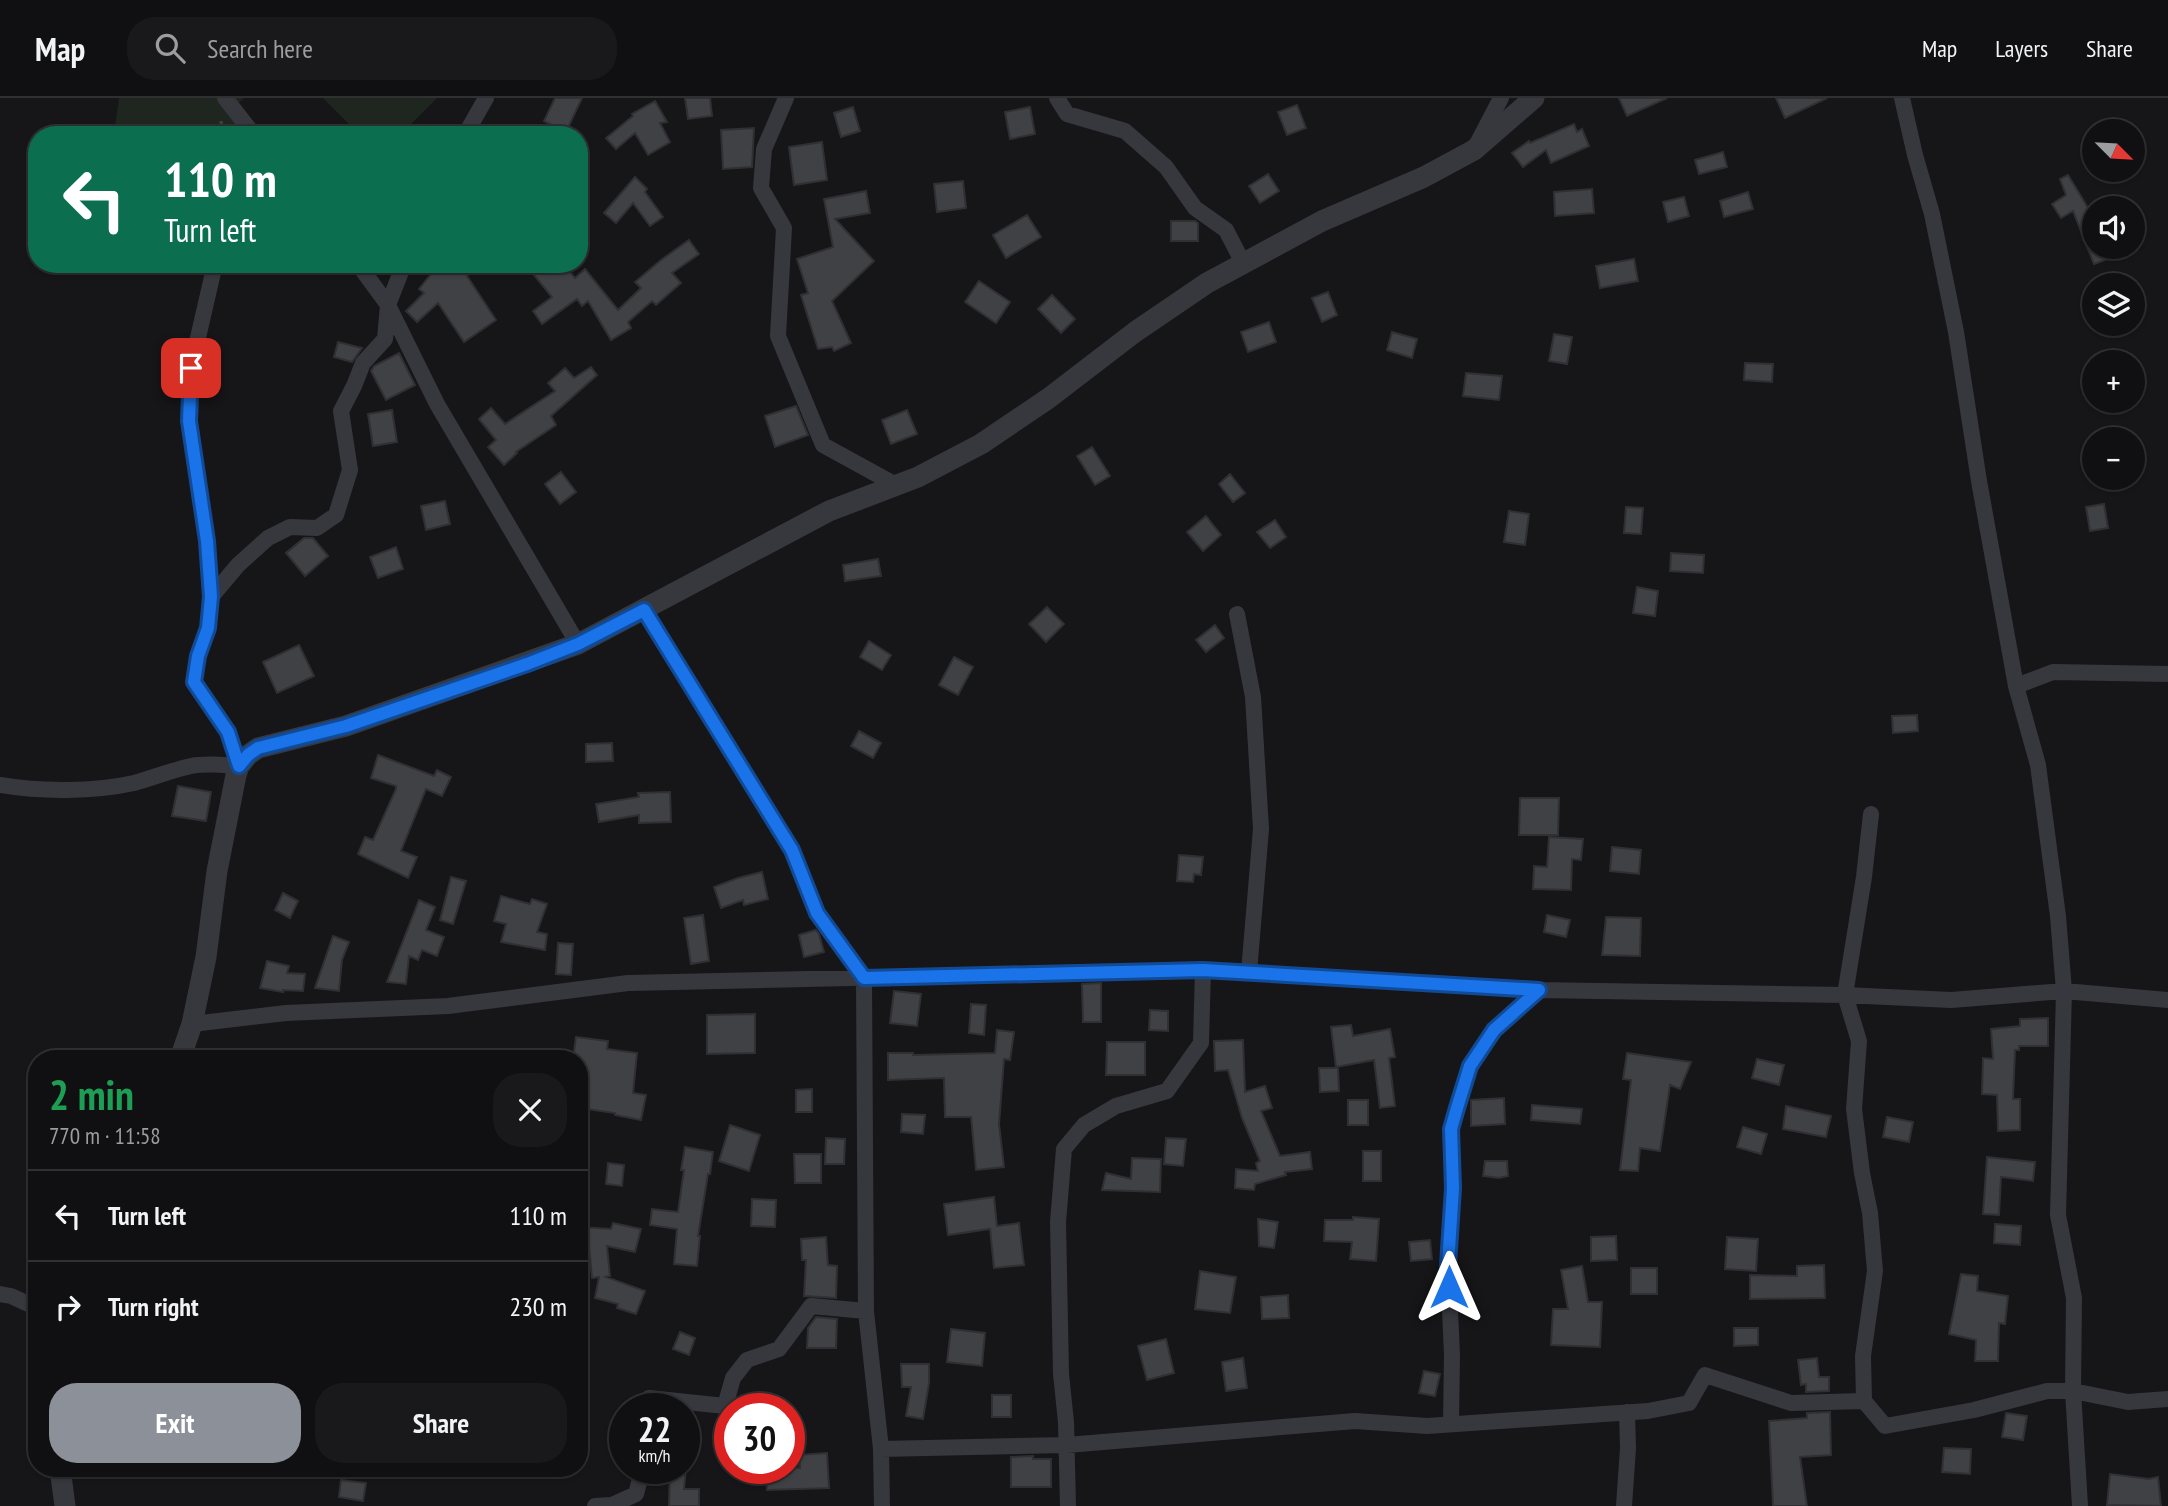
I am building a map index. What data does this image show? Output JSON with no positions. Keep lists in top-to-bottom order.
{
  "north": "bottom right",
  "page": {
    "header": "Map",
    "search": "Search here",
    "nav": ["Map", "Layers", "Share"],
    "map_buttons": ["+", "−"],
    "turn": ["110 m", "Turn left"],
    "heading": ["2 min", "770 m · 11:58"],
    "list": [
      {
        "name": "Turn left",
        "value": "110 m"
      },
      {
        "name": "Turn right",
        "value": "230 m"
      }
    ],
    "buttons": ["Exit", "Share"],
    "speed": "22 km/h",
    "limit": "30"
  }
}
